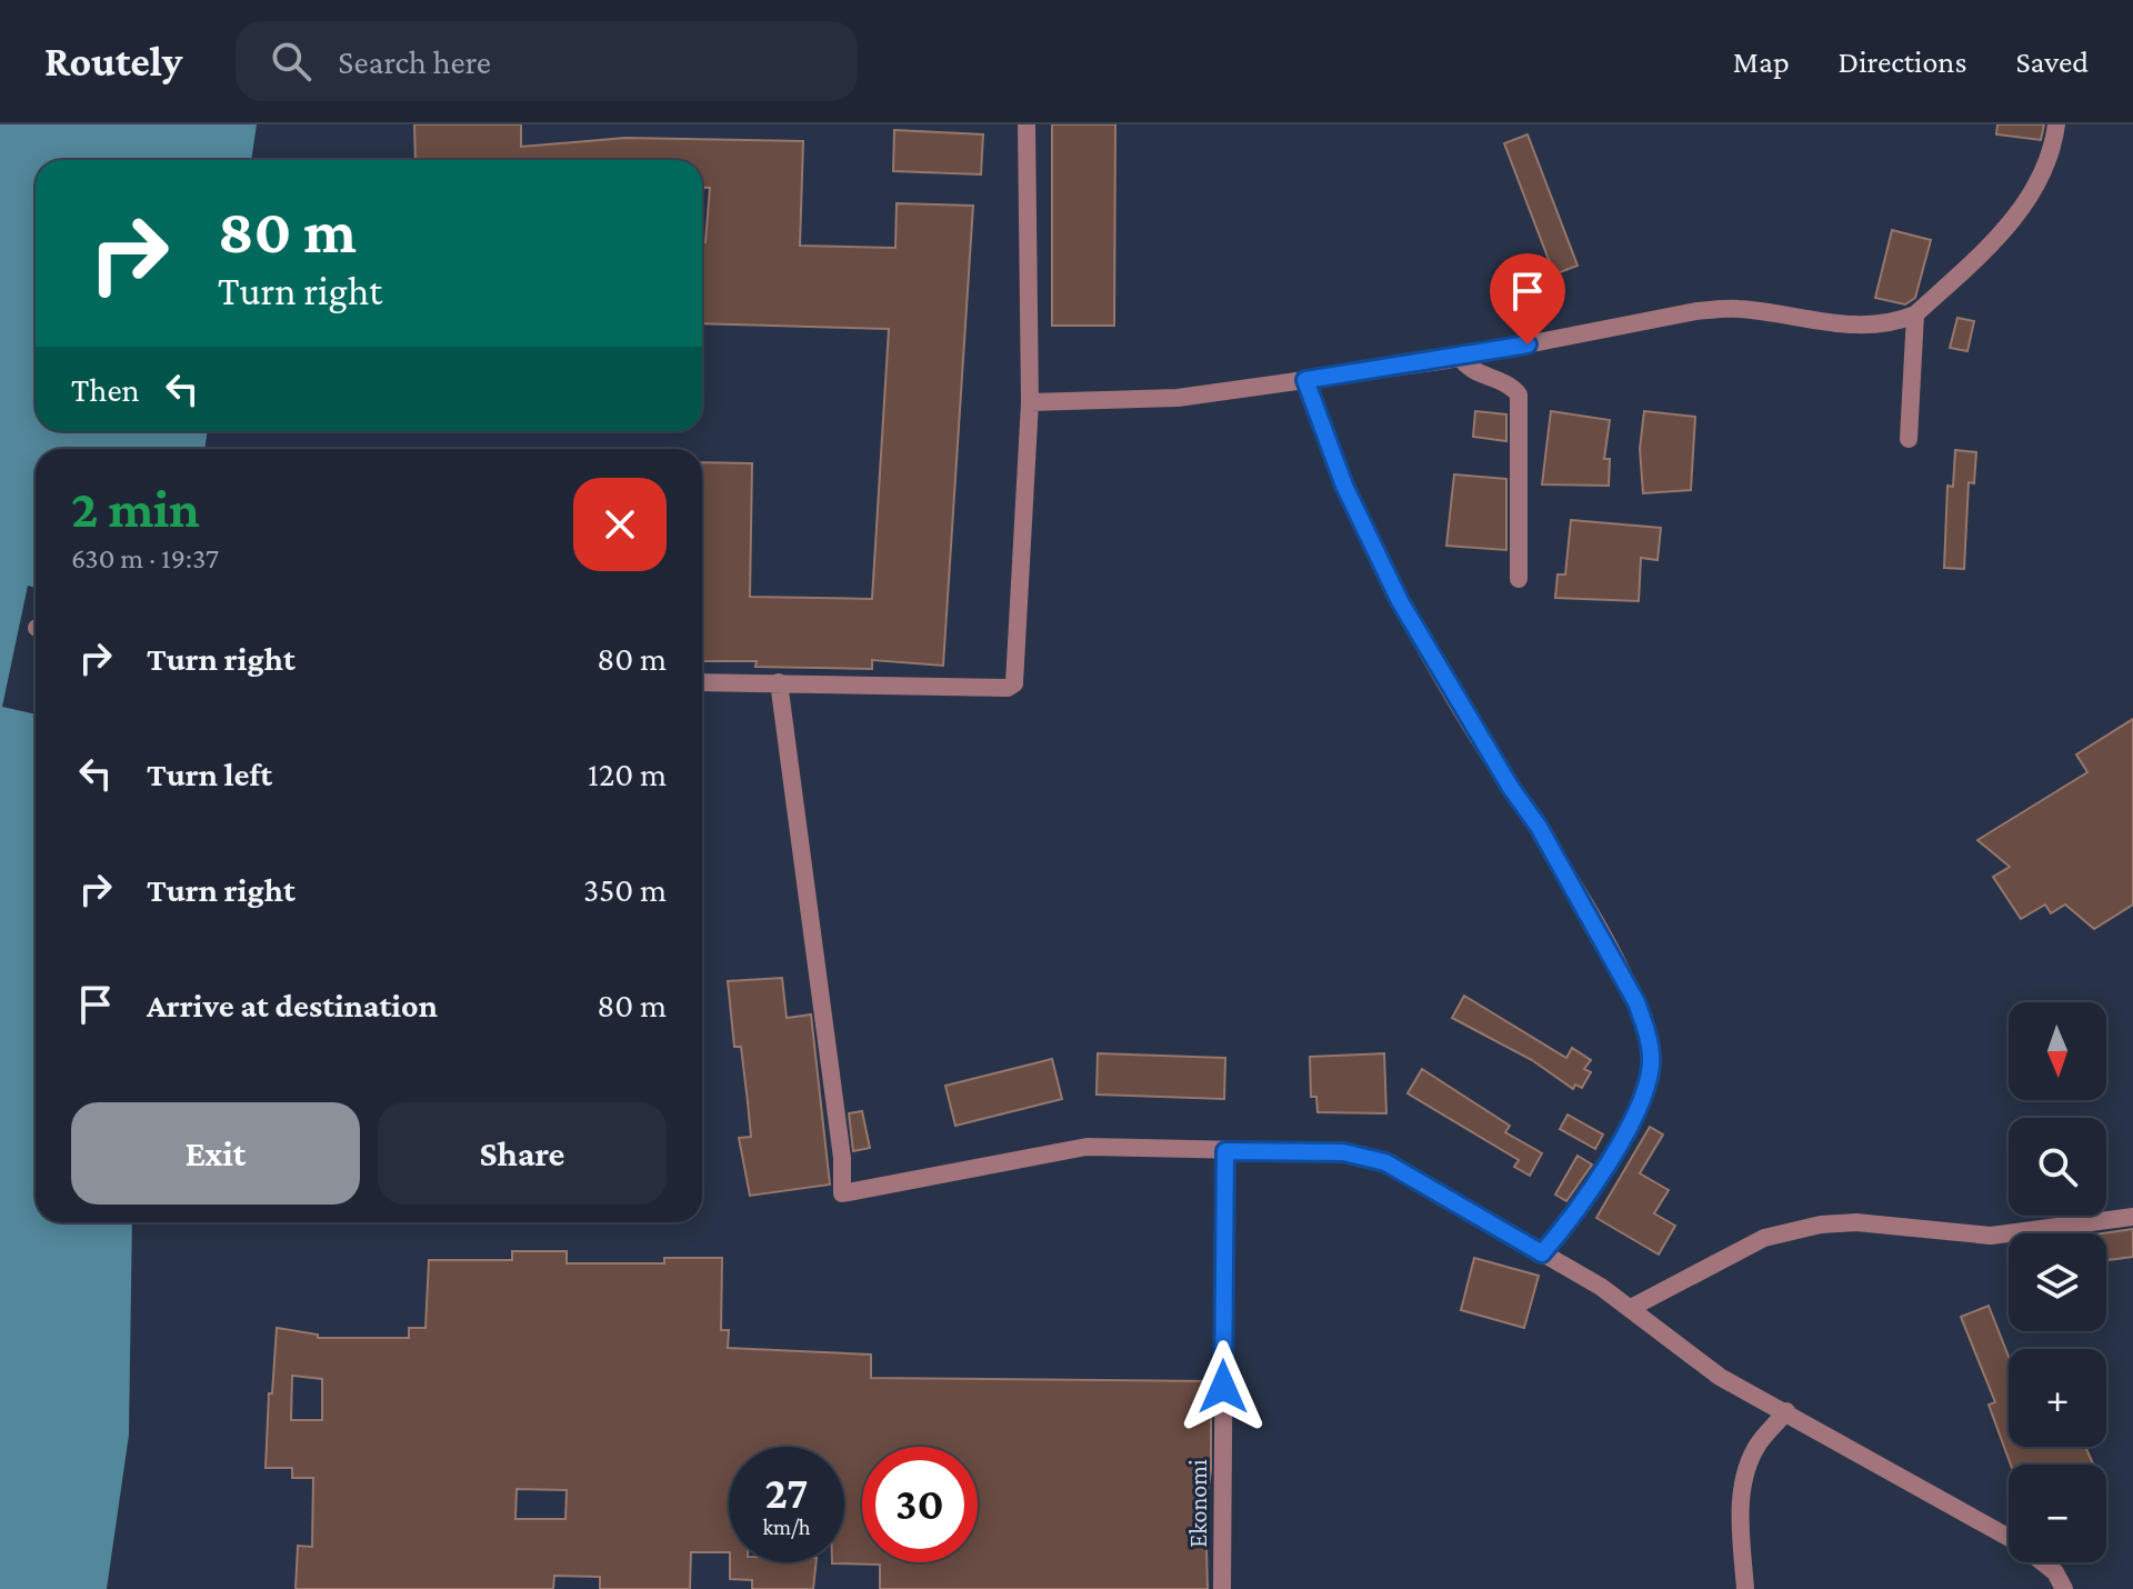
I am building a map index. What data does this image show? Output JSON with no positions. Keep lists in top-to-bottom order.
{
  "streets": {
    "street": ["Ekonomi"]
  },
  "north": "bottom",
  "page": {
    "header": "Routely",
    "search": "Search here",
    "nav": ["Map", "Directions", "Saved"],
    "turn": ["80 m", "Turn right"],
    "then": "Then",
    "heading": ["2 min", "630 m · 19:37"],
    "list": [
      {
        "name": "Turn right",
        "value": "80 m"
      },
      {
        "name": "Turn left",
        "value": "120 m"
      },
      {
        "name": "Turn right",
        "value": "350 m"
      },
      {
        "name": "Arrive at destination",
        "value": "80 m"
      }
    ],
    "map_buttons": ["+", "−"],
    "buttons": ["Exit", "Share"],
    "speed": "27 km/h",
    "limit": "30"
  }
}
